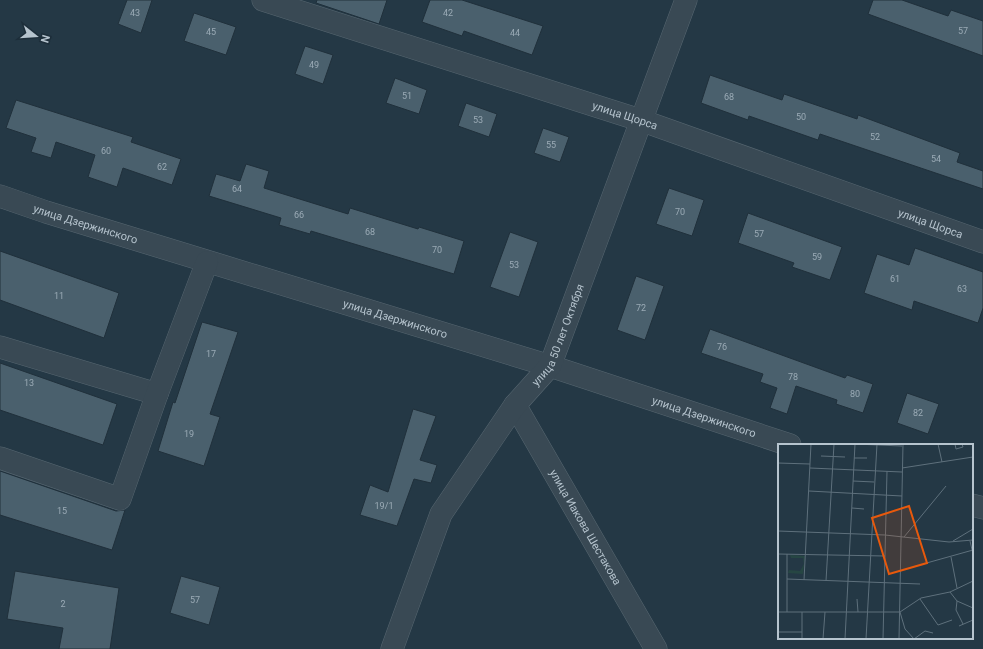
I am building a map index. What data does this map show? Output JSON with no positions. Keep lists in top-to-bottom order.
{
  "streets": {
    "street": [
      "улица Щорса",
      "улица Дзержинского",
      "улица 50 лет Октября",
      "улица Иакова Шестакова"
    ]
  },
  "crossings": [
    ["улица Щорса", "улица 50 лет Октября"],
    ["улица Дзержинского", "улица 50 лет Октября"],
    ["улица 50 лет Октября", "улица Иакова Шестакова"]
  ],
  "house_numbers": [
    "43",
    "42",
    "57",
    "45",
    "44",
    "49",
    "51",
    "68",
    "50",
    "53",
    "52",
    "55",
    "60",
    "54",
    "62",
    "64",
    "70",
    "66",
    "68",
    "57",
    "70",
    "59",
    "53",
    "61",
    "63",
    "11",
    "72",
    "76",
    "17",
    "78",
    "13",
    "80",
    "82",
    "19",
    "19/1",
    "15",
    "57",
    "2"
  ],
  "north": "right"
}
